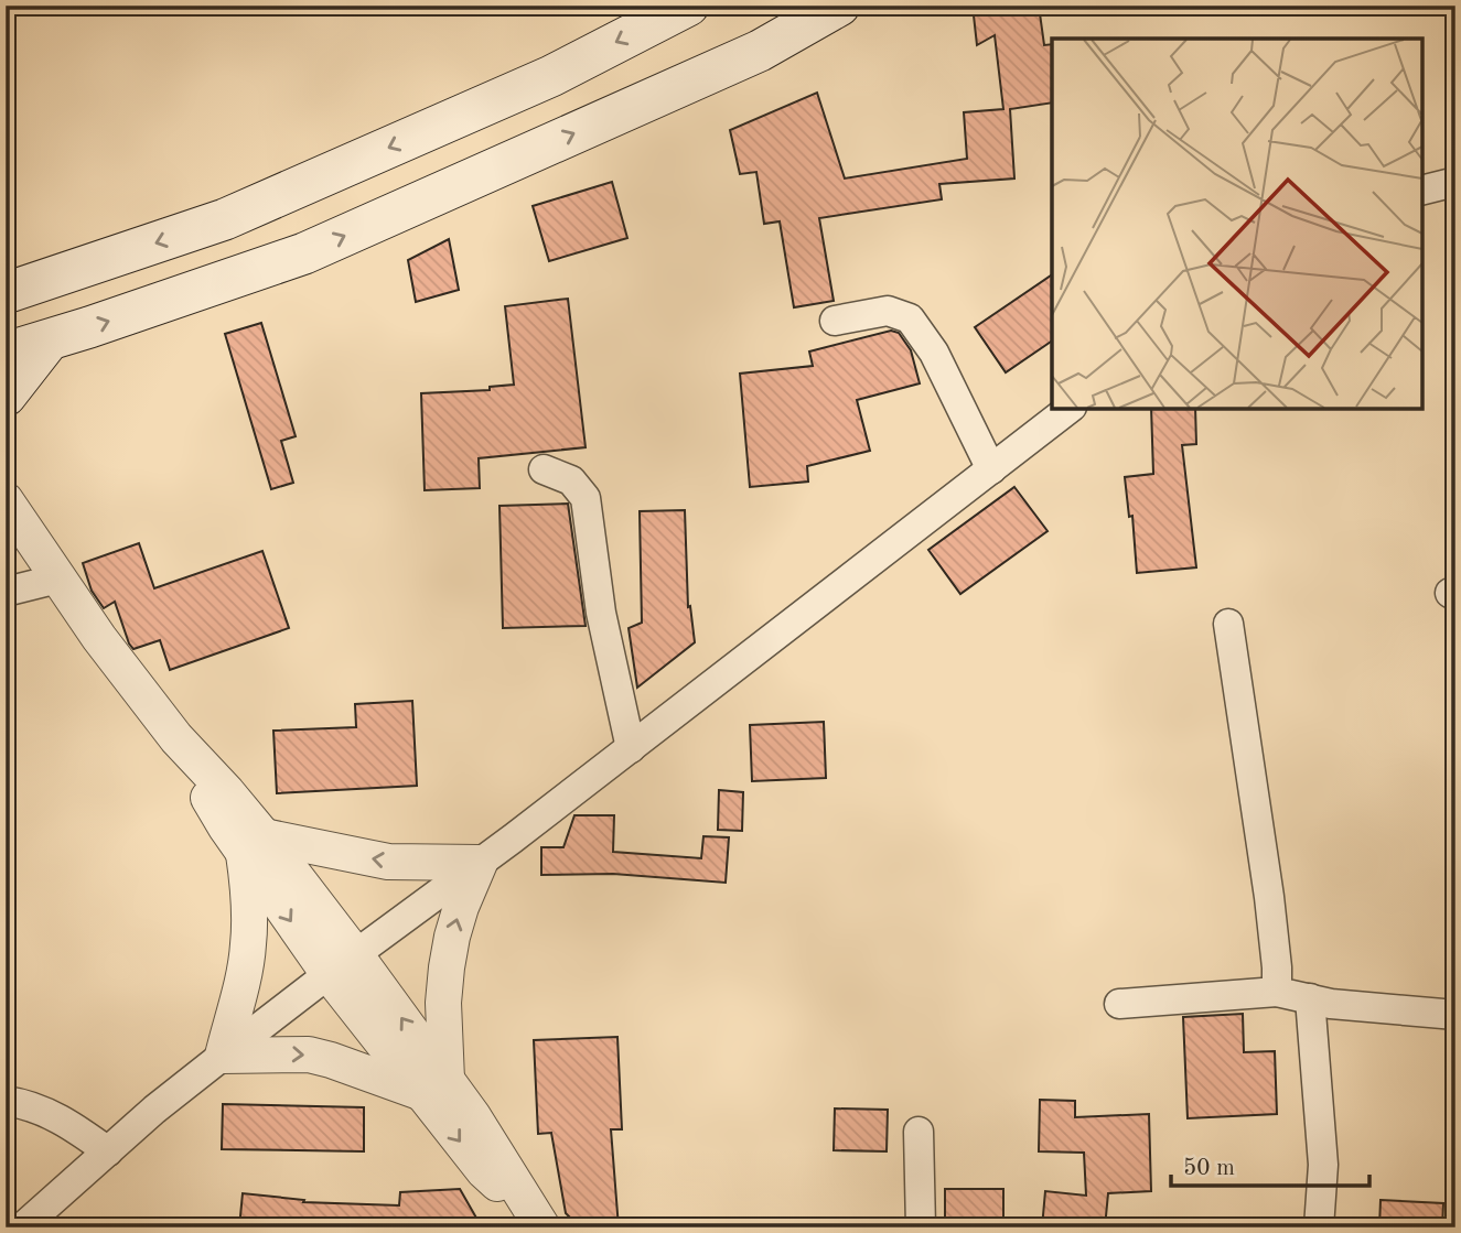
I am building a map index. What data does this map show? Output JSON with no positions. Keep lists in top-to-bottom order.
{
  "scale_bar": "50 m"
}
